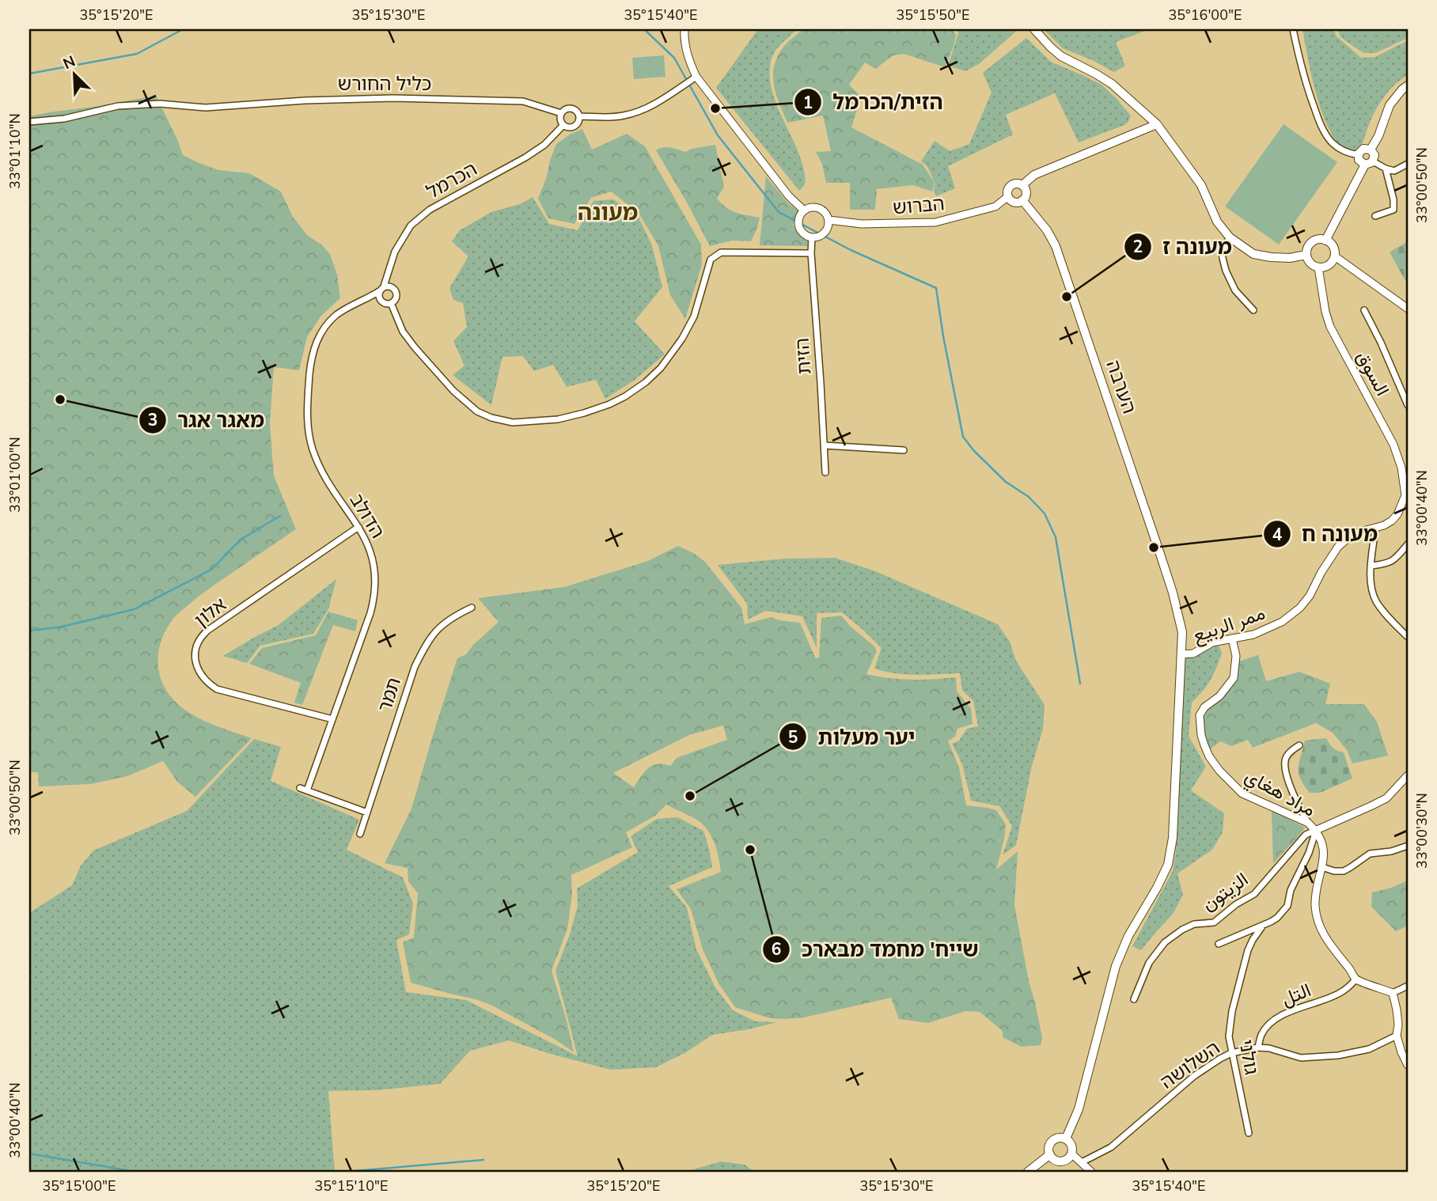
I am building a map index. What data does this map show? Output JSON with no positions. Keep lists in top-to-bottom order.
{
  "streets": {
    "main road": ["הערבה"],
    "street": [
      "כליל החורש",
      "הכרמל",
      "הברוש",
      "הזית",
      "السوق",
      "הדולב",
      "אלון",
      "ممر الربيع",
      "תמר",
      "مراد هغاي",
      "الزيتون",
      "التل",
      "גולני",
      "השלושה"
    ]
  },
  "crossings": [
    ["כליל החורש", "הכרמל"],
    ["הכרמל", "הדולב"],
    ["הברוש", "הזית"],
    ["הברוש", "הערבה"],
    ["السوق", "ممر الربيع"],
    ["הערבה", "ممر الربيع"],
    ["הדולב", "אלון"],
    ["ممر الربيع", "مراد هغاي"],
    ["مراد هغاي", "الزيتون"],
    ["التل", "השלושה"],
    ["גולני", "השלושה"]
  ],
  "districts": ["מעונה"],
  "places": [
    "הזית/הכרמל",
    "מעונה ז",
    "מאגר אגר",
    "מעונה ח",
    "יער מעלות",
    "שייח' מחמד מבארכ"
  ],
  "north": "top left",
  "coordinates": [
    "35°15'20\"E",
    "35°15'30\"E",
    "35°15'40\"E",
    "35°15'50\"E",
    "35°16'00\"E",
    "33°01'10\"N",
    "33°00'50\"N",
    "33°01'00\"N",
    "33°00'40\"N",
    "33°00'30\"N",
    "35°15'00\"E",
    "35°15'10\"E"
  ]
}
